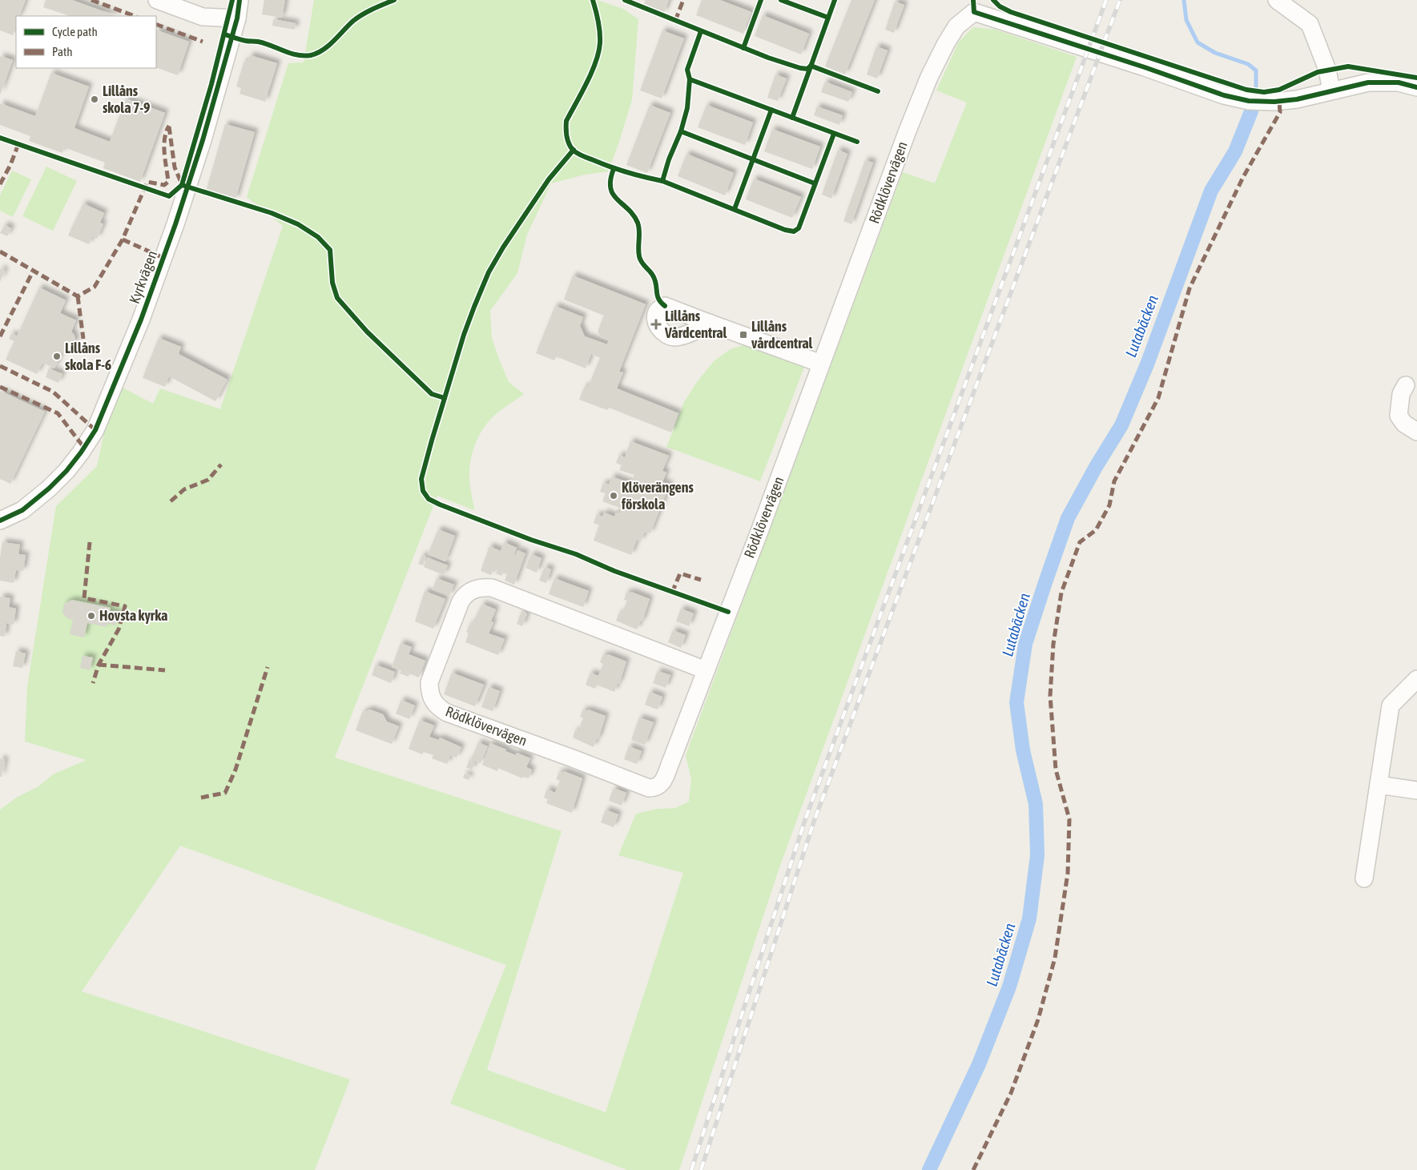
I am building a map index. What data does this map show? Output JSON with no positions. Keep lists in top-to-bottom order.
{
  "streets": {
    "street": ["Rödklövervägen", "Kyrkvägen"]
  },
  "water": ["Lutabäcken"],
  "places": {
    "other": [
      "Lillåns skola 7-9",
      "Lillåns skola F-6",
      "Klöverängens förskola",
      "Hovsta kyrka"
    ],
    "health": ["Lillåns Vårdcentral"],
    "transit": ["Lillåns vårdcentral"]
  },
  "legend": ["Cycle path", "Path"]
}
